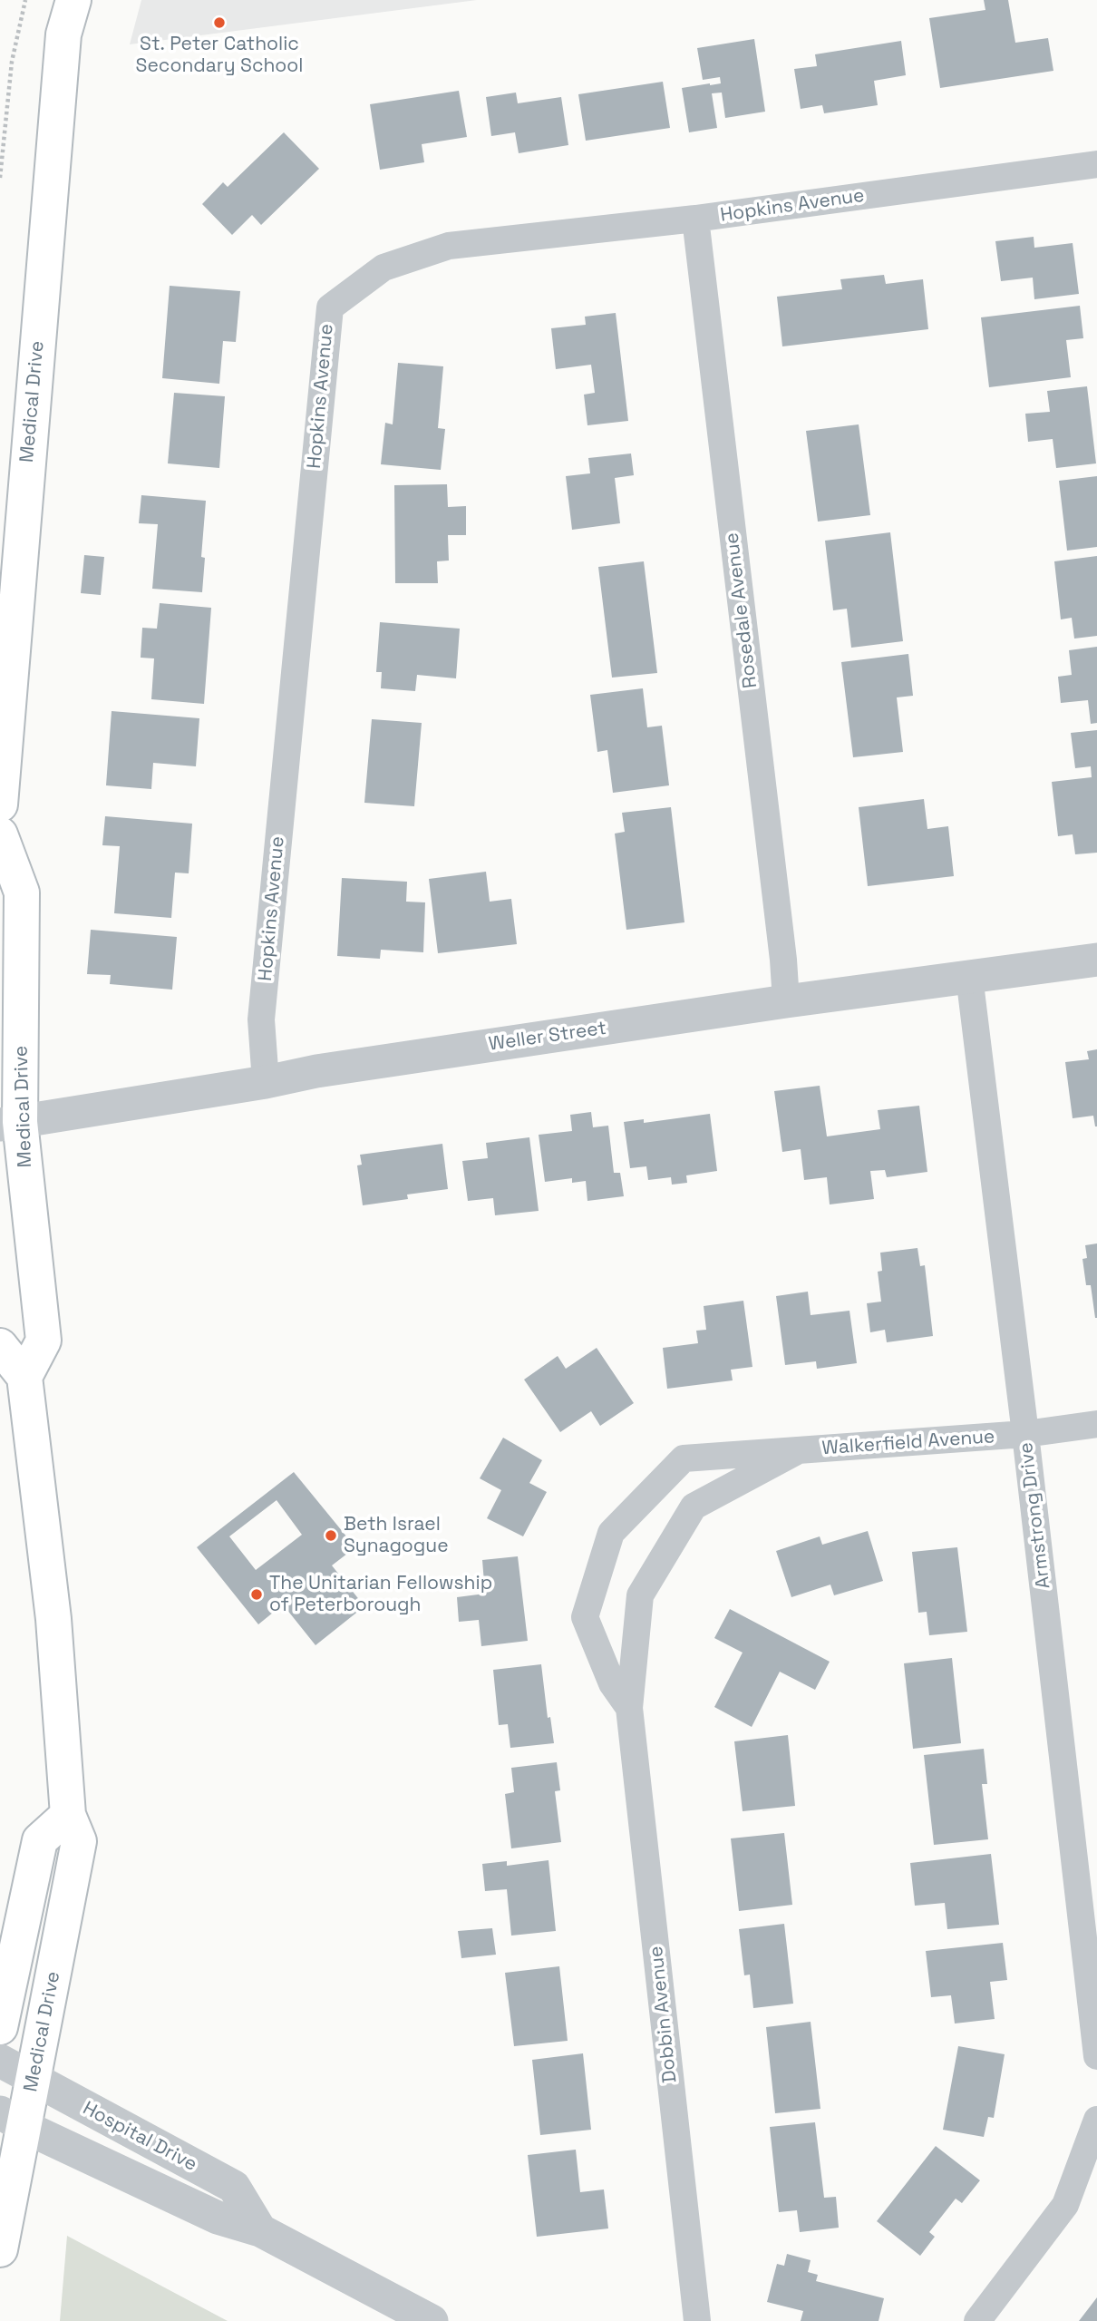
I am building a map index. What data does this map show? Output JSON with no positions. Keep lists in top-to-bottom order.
{
  "streets": {
    "main road": ["Medical Drive"],
    "street": [
      "Hopkins Avenue",
      "Rosedale Avenue",
      "Weller Street",
      "Walkerfield Avenue",
      "Armstrong Drive",
      "Dobbin Avenue",
      "Hospital Drive"
    ]
  },
  "crossings": [
    ["Hopkins Avenue", "Rosedale Avenue"],
    ["Hopkins Avenue", "Weller Street"],
    ["Medical Drive", "Weller Street"],
    ["Medical Drive", "Hospital Drive"],
    ["Rosedale Avenue", "Weller Street"],
    ["Weller Street", "Armstrong Drive"],
    ["Walkerfield Avenue", "Armstrong Drive"],
    ["Walkerfield Avenue", "Dobbin Avenue"]
  ],
  "places": ["St. Peter Catholic Secondary School", "Beth Israel Synagogue", "The Unitarian Fellowship of Peterborough"]
}
